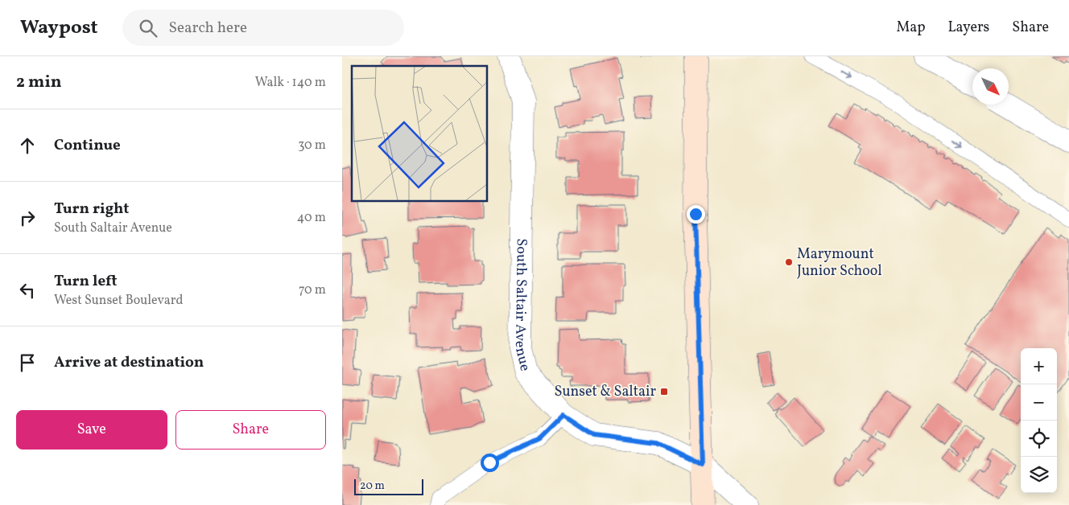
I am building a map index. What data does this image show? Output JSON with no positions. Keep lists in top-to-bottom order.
{
  "streets": {
    "street": ["South Saltair Avenue"]
  },
  "places": {
    "other": ["Marymount Junior School"],
    "transit": ["Sunset & Saltair"]
  },
  "scale_bar": "20 m",
  "north": "bottom right",
  "page": {
    "header": "Waypost",
    "search": "Search here",
    "nav": ["Map", "Layers", "Share"],
    "heading": ["2 min", "Walk · 140 m"],
    "list": [
      ["Continue", "30 m"],
      ["Turn right", "South Saltair Avenue", "40 m"],
      ["Turn left", "West Sunset Boulevard", "70 m"],
      "Arrive at destination"
    ],
    "map_buttons": ["+", "−"],
    "buttons": ["Save", "Share"],
    "scale": "20 m"
  }
}
